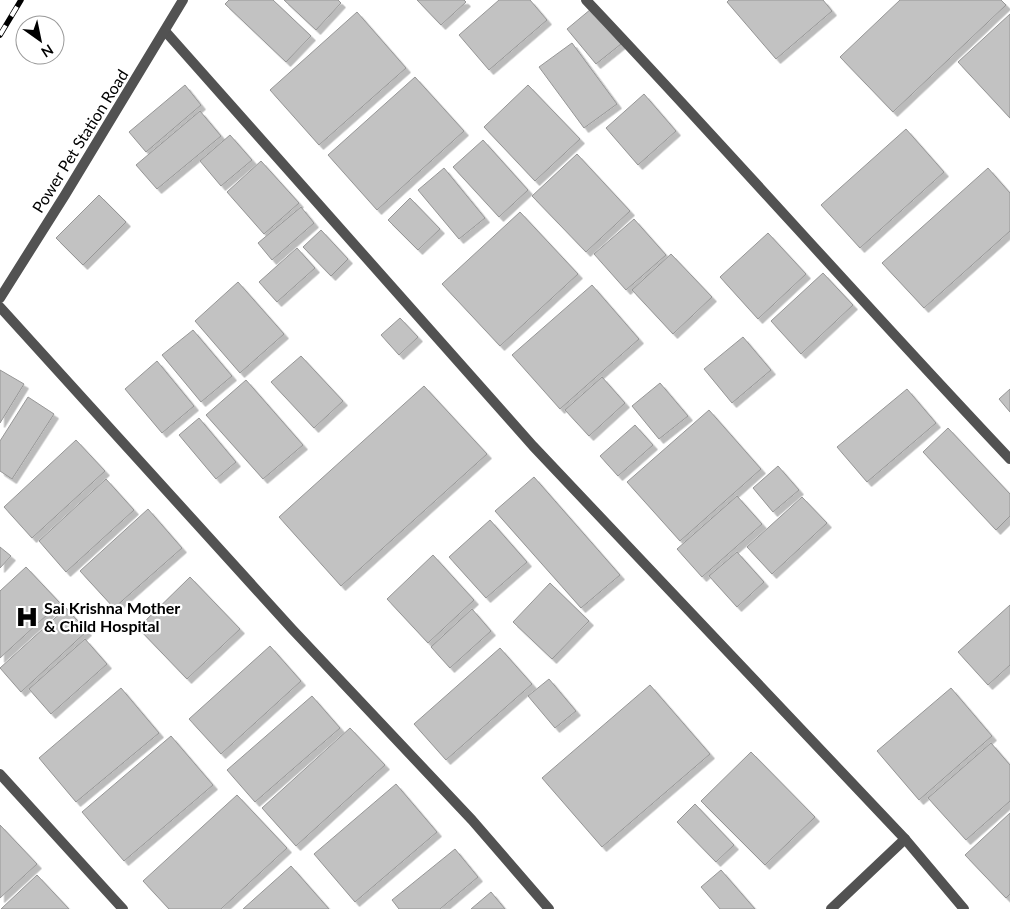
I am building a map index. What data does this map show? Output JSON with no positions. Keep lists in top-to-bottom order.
{
  "streets": {
    "street": ["Power Pet Station Road"]
  },
  "places": {
    "hospital": ["Sai Krishna Mother & Child Hospital"]
  },
  "north": "bottom right"
}
